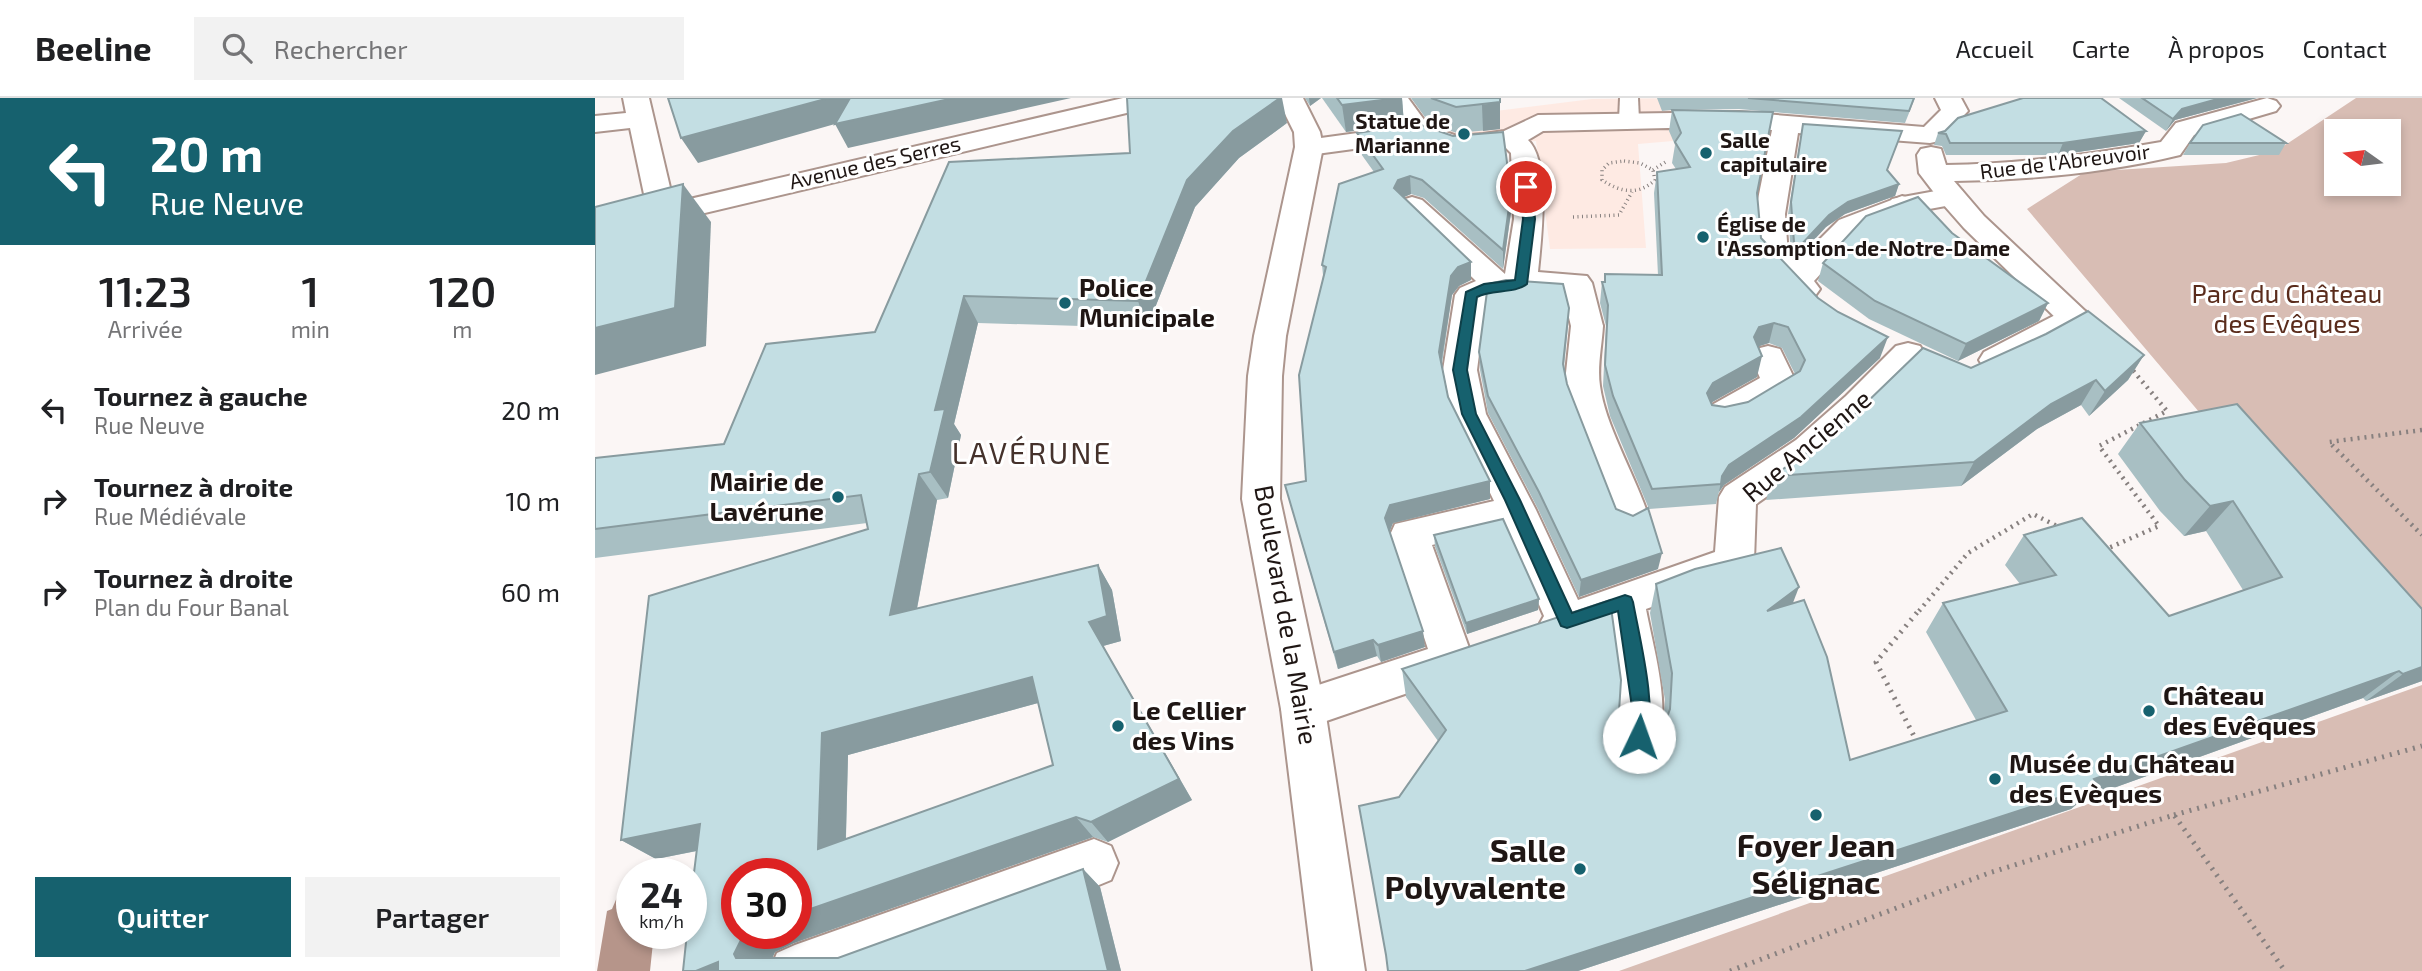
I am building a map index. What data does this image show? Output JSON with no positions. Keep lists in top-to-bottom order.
{
  "streets": {
    "street": [
      "Rue de l'Abreuvoir",
      "Avenue des Serres",
      "Rue Ancienne",
      "Boulevard de la Mairie"
    ]
  },
  "districts": ["LAVÉRUNE"],
  "parks": ["Parc du Château des Evêques"],
  "places": [
    "Statue de Marianne",
    "Salle capitulaire",
    "Église de l'Assomption-de-Notre-Dame",
    "Police Municipale",
    "Mairie de Lavérune",
    "Château des Evêques",
    "Le Cellier des Vins",
    "Musée du Château des Evèques",
    "Foyer Jean Sélignac",
    "Salle Polyvalente"
  ],
  "north": "left",
  "page": {
    "header": "Beeline",
    "search": "Rechercher",
    "nav": [
      "Accueil",
      "Carte",
      "À propos",
      "Contact"
    ],
    "turn": ["20 m", "Rue Neuve"],
    "eta": [
      "11:23",
      "Arrivée",
      "1",
      "min",
      "120",
      "m"
    ],
    "list": [
      {
        "name": "Tournez à gauche",
        "note": "Rue Neuve",
        "value": "20 m"
      },
      {
        "name": "Tournez à droite",
        "note": "Rue Médiévale",
        "value": "10 m"
      },
      {
        "name": "Tournez à droite",
        "note": "Plan du Four Banal",
        "value": "60 m"
      }
    ],
    "speed": "24 km/h",
    "limit": "30",
    "buttons": ["Quitter", "Partager"]
  }
}
